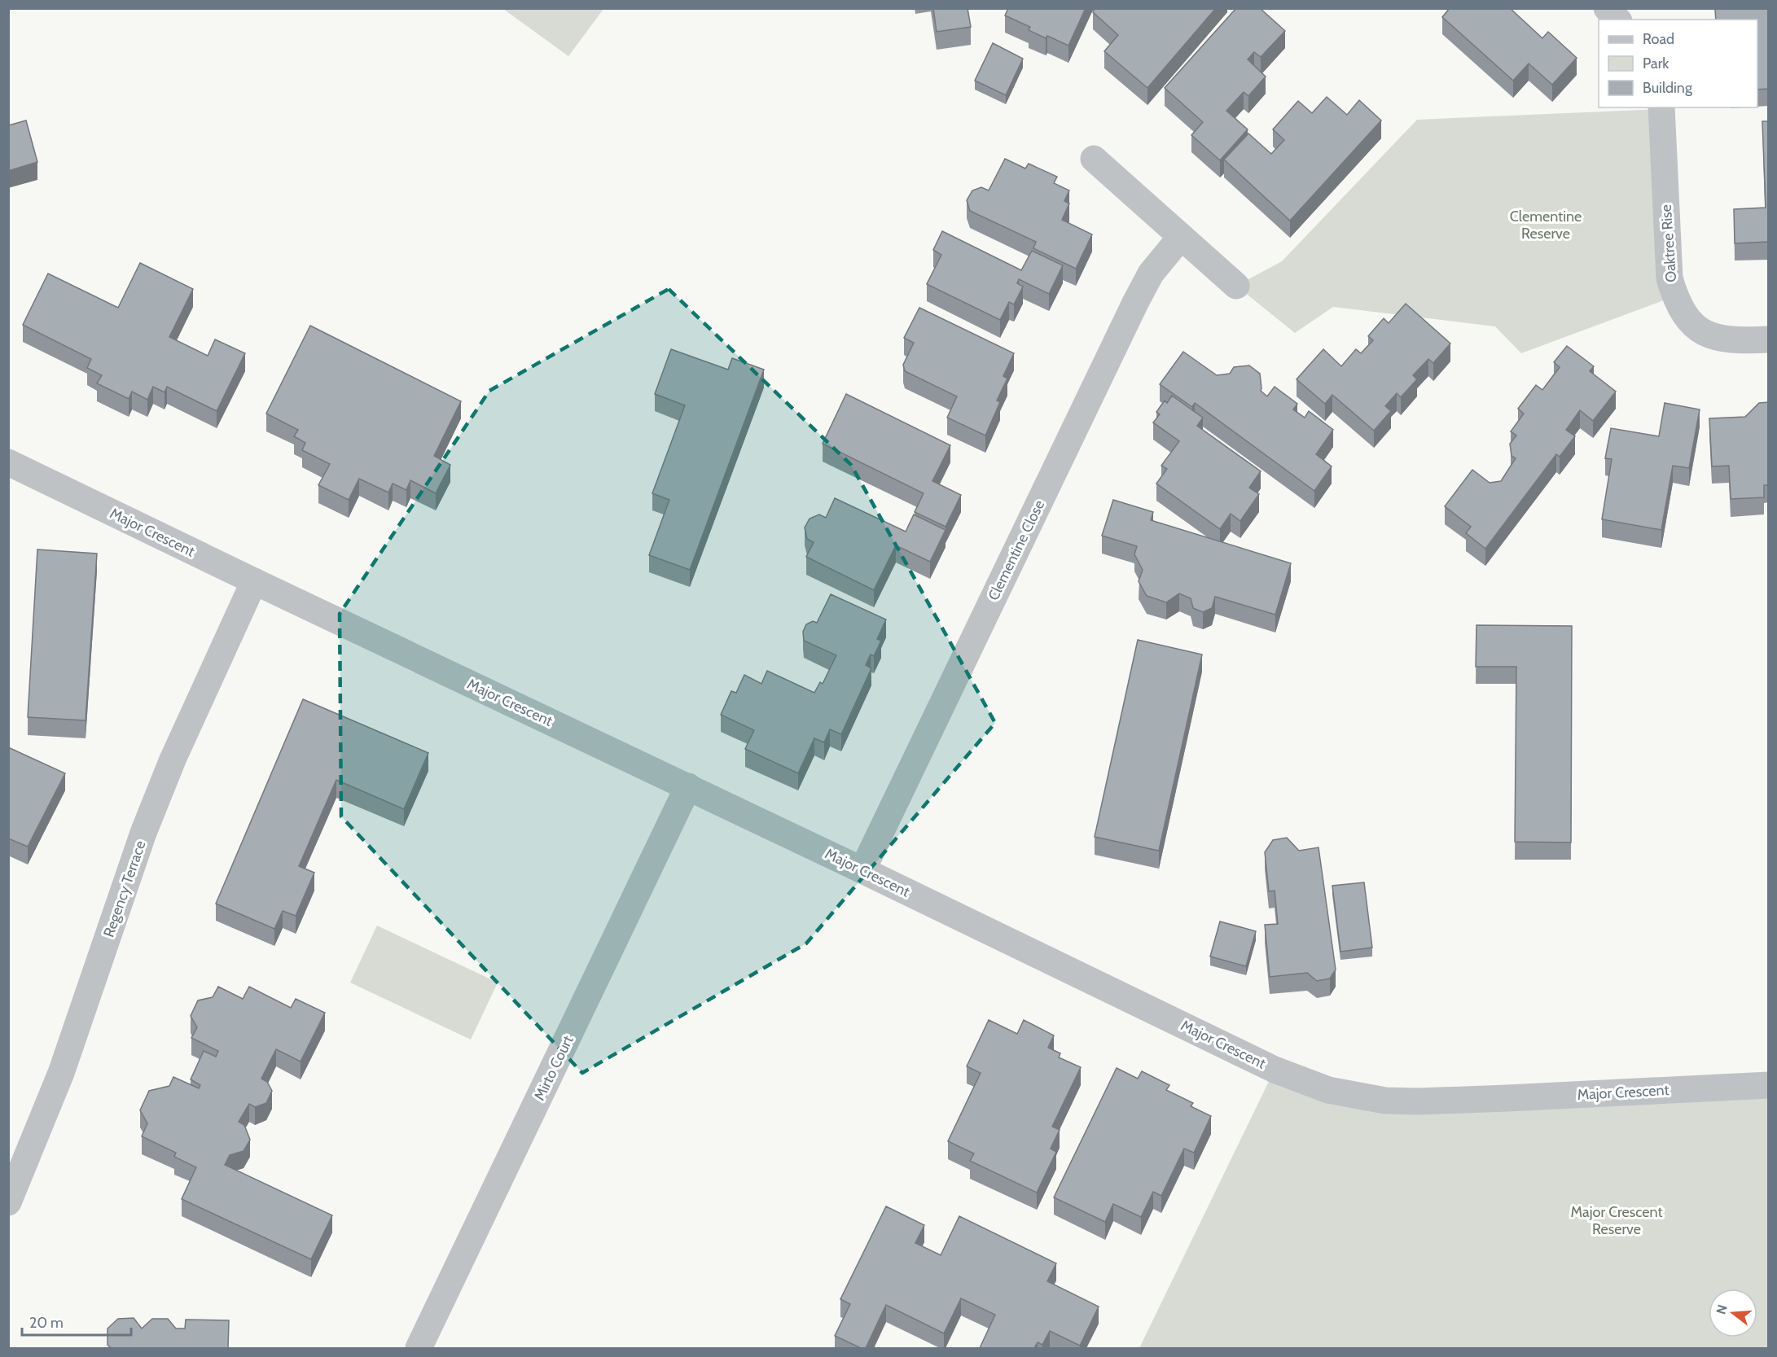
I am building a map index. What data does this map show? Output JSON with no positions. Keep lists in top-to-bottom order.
{
  "streets": {
    "street": [
      "Oaktree Rise",
      "Major Crescent",
      "Clementine Close",
      "Regency Terrace",
      "Mirto Court"
    ]
  },
  "crossings": [
    ["Major Crescent", "Clementine Close"],
    ["Major Crescent", "Regency Terrace"],
    ["Major Crescent", "Mirto Court"]
  ],
  "parks": ["Clementine Reserve", "Major Crescent Reserve"],
  "legend": ["Road", "Park", "Building"],
  "scale_bar": "20 m",
  "north": "left"
}
